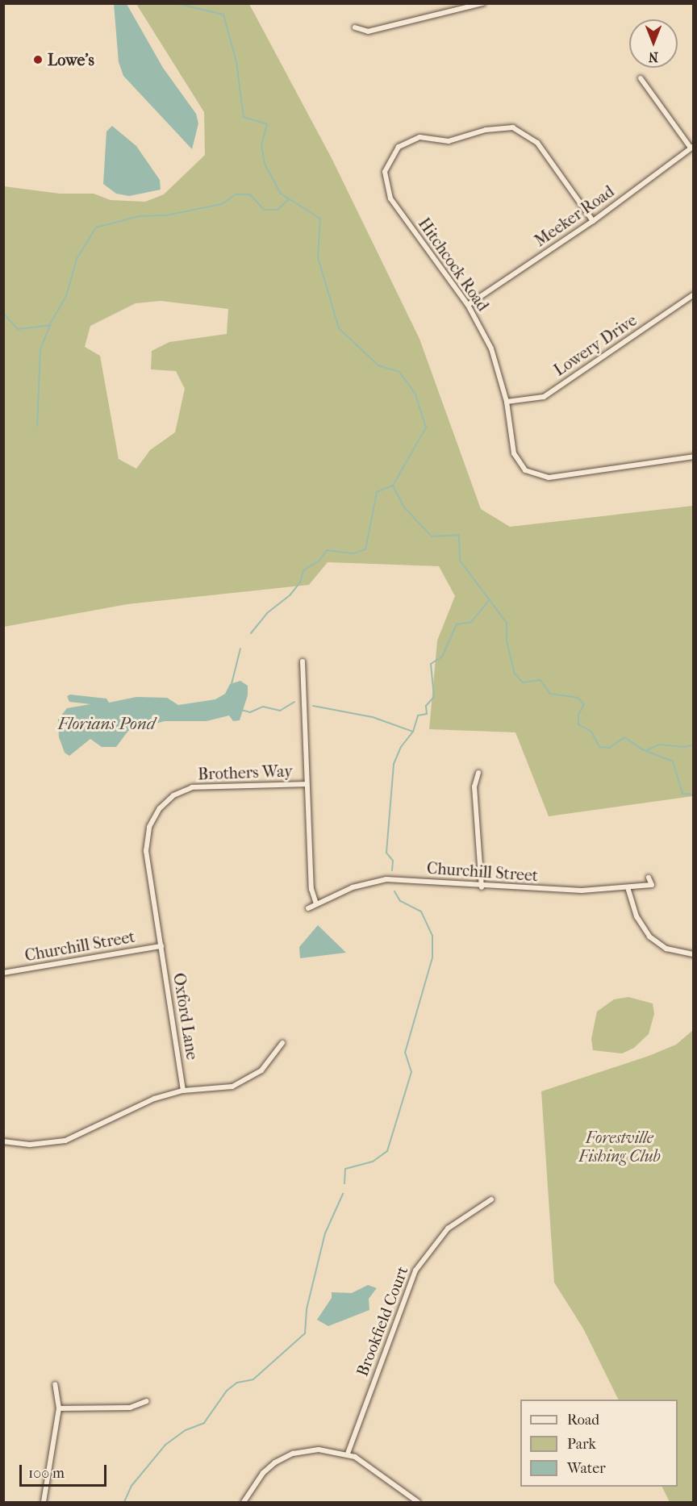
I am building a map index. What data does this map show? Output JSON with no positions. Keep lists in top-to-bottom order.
{
  "streets": {
    "street": [
      "Meeker Road",
      "Hitchcock Road",
      "Lowery Drive",
      "Brothers Way",
      "Churchill Street",
      "Oxford Lane",
      "Brookfield Court"
    ]
  },
  "crossings": [
    ["Meeker Road", "Hitchcock Road"],
    ["Hitchcock Road", "Lowery Drive"],
    ["Brothers Way", "Churchill Street"],
    ["Brothers Way", "Oxford Lane"],
    ["Churchill Street", "Oxford Lane"]
  ],
  "water": ["Florians Pond"],
  "parks": ["Forestville Fishing Club"],
  "places": ["Lowe's"],
  "legend": ["Road", "Park", "Water"],
  "scale_bar": "100 m",
  "north": "bottom"
}
